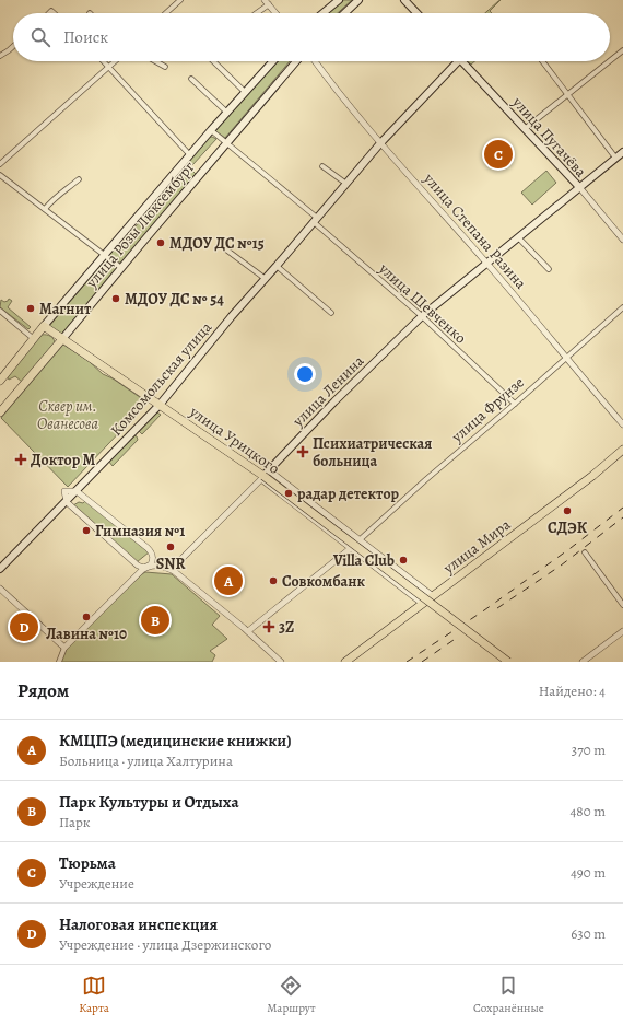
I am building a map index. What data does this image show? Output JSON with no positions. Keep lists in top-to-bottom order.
{
  "streets": {
    "main road": [
      "улица Пугачёва",
      "улица Розы Люксембург",
      "Комсомольская улица",
      "улица Ленина",
      "улица Урицкого",
      "улица Мира"
    ],
    "street": ["улица Степана Разина", "улица Шевченко", "улица Фрунзе"]
  },
  "crossings": [
    ["улица Пугачёва", "улица Ленина"],
    ["улица Розы Люксембург", "улица Шевченко"],
    ["улица Розы Люксембург", "улица Урицкого"],
    ["улица Степана Разина", "Комсомольская улица"],
    ["улица Степана Разина", "улица Ленина"],
    ["улица Степана Разина", "улица Фрунзе"],
    ["улица Шевченко", "Комсомольская улица"],
    ["улица Шевченко", "улица Ленина"],
    ["улица Шевченко", "улица Фрунзе"],
    ["Комсомольская улица", "улица Урицкого"],
    ["улица Ленина", "улица Урицкого"],
    ["улица Фрунзе", "улица Урицкого"],
    ["улица Урицкого", "улица Мира"]
  ],
  "parks": ["Сквер им. Ованесова"],
  "places": {
    "other": [
      "МДОУ ДС №15",
      "МДОУ ДС № 54",
      "Магнит",
      "радар детектор",
      "СДЭК",
      "Гимназия №1",
      "SNR",
      "Villa Club",
      "Совкомбанк",
      "Лавина №10"
    ],
    "health": ["Психиатрическая больница", "Доктор М", "3Z"]
  },
  "page": {
    "search": "Поиск",
    "pins": [
      "C",
      "A",
      "B",
      "D"
    ],
    "heading": ["Рядом", "Найдено: 4"],
    "list": [
      {
        "mark": "A",
        "name": "КМЦПЭ (медицинские книжки)",
        "note": "Больница · улица Халтурина",
        "value": "370 m"
      },
      {
        "mark": "B",
        "name": "Парк Культуры и Отдыха",
        "note": "Парк",
        "value": "480 m"
      },
      {
        "mark": "C",
        "name": "Тюрьма",
        "note": "Учреждение",
        "value": "490 m"
      },
      {
        "mark": "D",
        "name": "Налоговая инспекция",
        "note": "Учреждение · улица Дзержинского",
        "value": "630 m"
      }
    ],
    "nav": ["Карта", "Маршрут", "Сохранённые"]
  }
}
